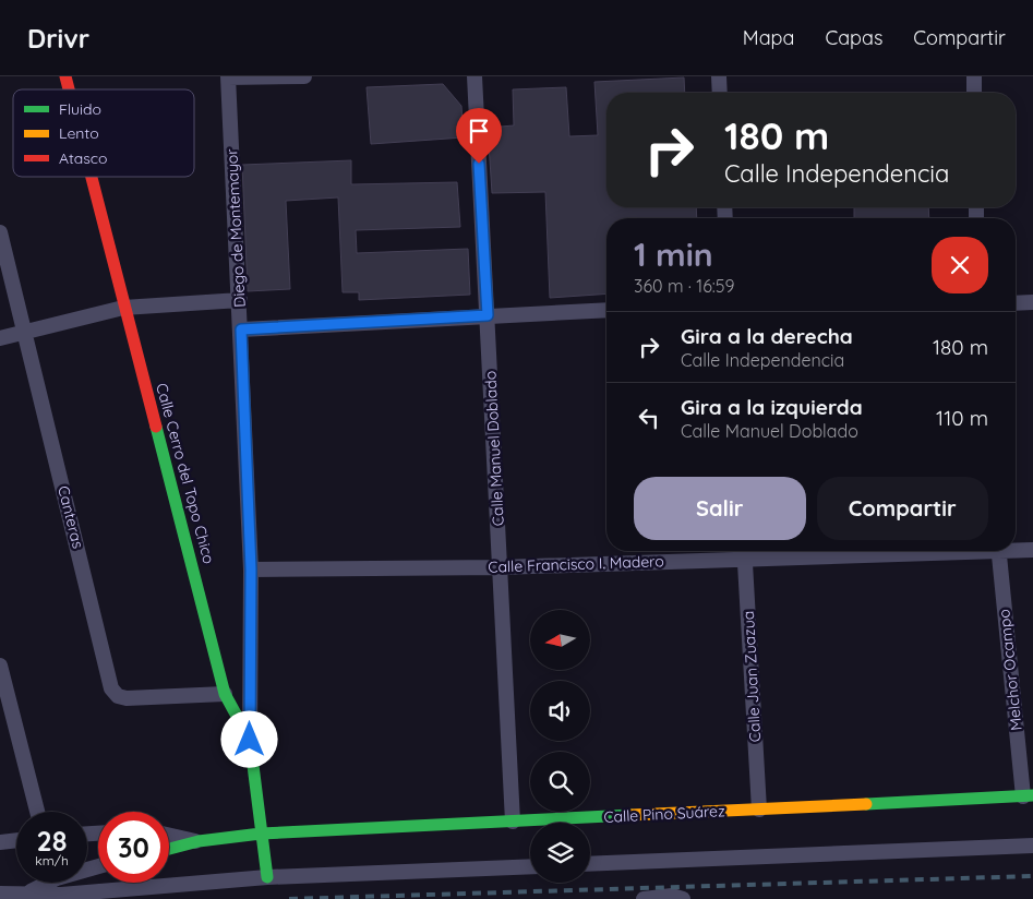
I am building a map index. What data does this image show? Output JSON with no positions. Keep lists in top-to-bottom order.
{
  "streets": {
    "street": [
      "Diego de Montemayor",
      "Calle Manuel Doblado",
      "Calle Cerro del Topo Chico",
      "Canteras",
      "Calle Francisco I. Madero",
      "Melchor Ocampo",
      "Calle Juan Zuazua",
      "Calle Pino Suárez"
    ]
  },
  "crossings": [
    ["Diego de Montemayor", "Calle Cerro del Topo Chico"],
    ["Diego de Montemayor", "Calle Francisco I. Madero"],
    ["Calle Manuel Doblado", "Calle Francisco I. Madero"],
    ["Calle Manuel Doblado", "Calle Pino Suárez"],
    ["Calle Cerro del Topo Chico", "Canteras"],
    ["Calle Cerro del Topo Chico", "Calle Pino Suárez"],
    ["Calle Francisco I. Madero", "Calle Juan Zuazua"],
    ["Melchor Ocampo", "Calle Pino Suárez"],
    ["Calle Juan Zuazua", "Calle Pino Suárez"]
  ],
  "legend": ["Fluido", "Lento", "Atasco"],
  "north": "left",
  "page": {
    "header": "Drivr",
    "nav": ["Mapa", "Capas", "Compartir"],
    "turn": ["180 m", "Calle Independencia"],
    "heading": ["1 min", "360 m · 16:59"],
    "list": [
      {
        "name": "Gira a la derecha",
        "note": "Calle Independencia",
        "value": "180 m"
      },
      {
        "name": "Gira a la izquierda",
        "note": "Calle Manuel Doblado",
        "value": "110 m"
      }
    ],
    "buttons": ["Salir", "Compartir"],
    "speed": "28 km/h",
    "limit": "30"
  }
}
